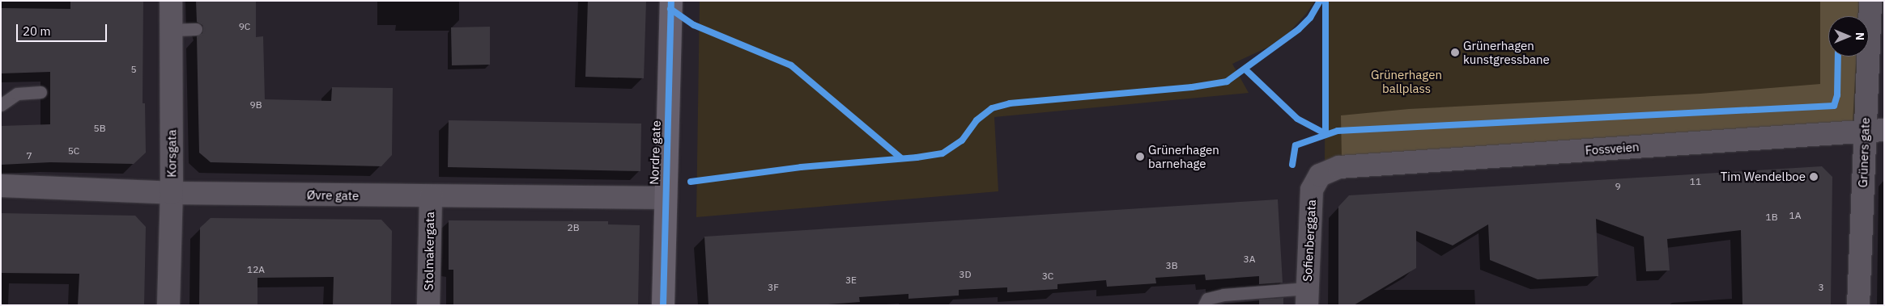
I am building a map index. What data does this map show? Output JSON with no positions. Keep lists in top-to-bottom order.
{
  "streets": {
    "street": [
      "Fossveien",
      "Nordre gate",
      "Grüners gate",
      "Korsgata",
      "Øvre gate",
      "Sofienberggata",
      "Stolmakergata"
    ]
  },
  "crossings": [
    ["Fossveien", "Grüners gate"],
    ["Fossveien", "Sofienberggata"],
    ["Nordre gate", "Øvre gate"],
    ["Korsgata", "Øvre gate"],
    ["Øvre gate", "Stolmakergata"]
  ],
  "parks": ["Grünerhagen ballplass"],
  "places": ["Grünerhagen kunstgressbane", "Grünerhagen barnehage", "Tim Wendelboe"],
  "house_numbers": [
    "9C",
    "5",
    "9B",
    "5B",
    "5C",
    "7",
    "11",
    "9",
    "1A",
    "1B",
    "2B",
    "3A",
    "3B",
    "12A",
    "3D",
    "3C",
    "3E",
    "3F",
    "3"
  ],
  "scale_bar": "20 m",
  "north": "right"
}
